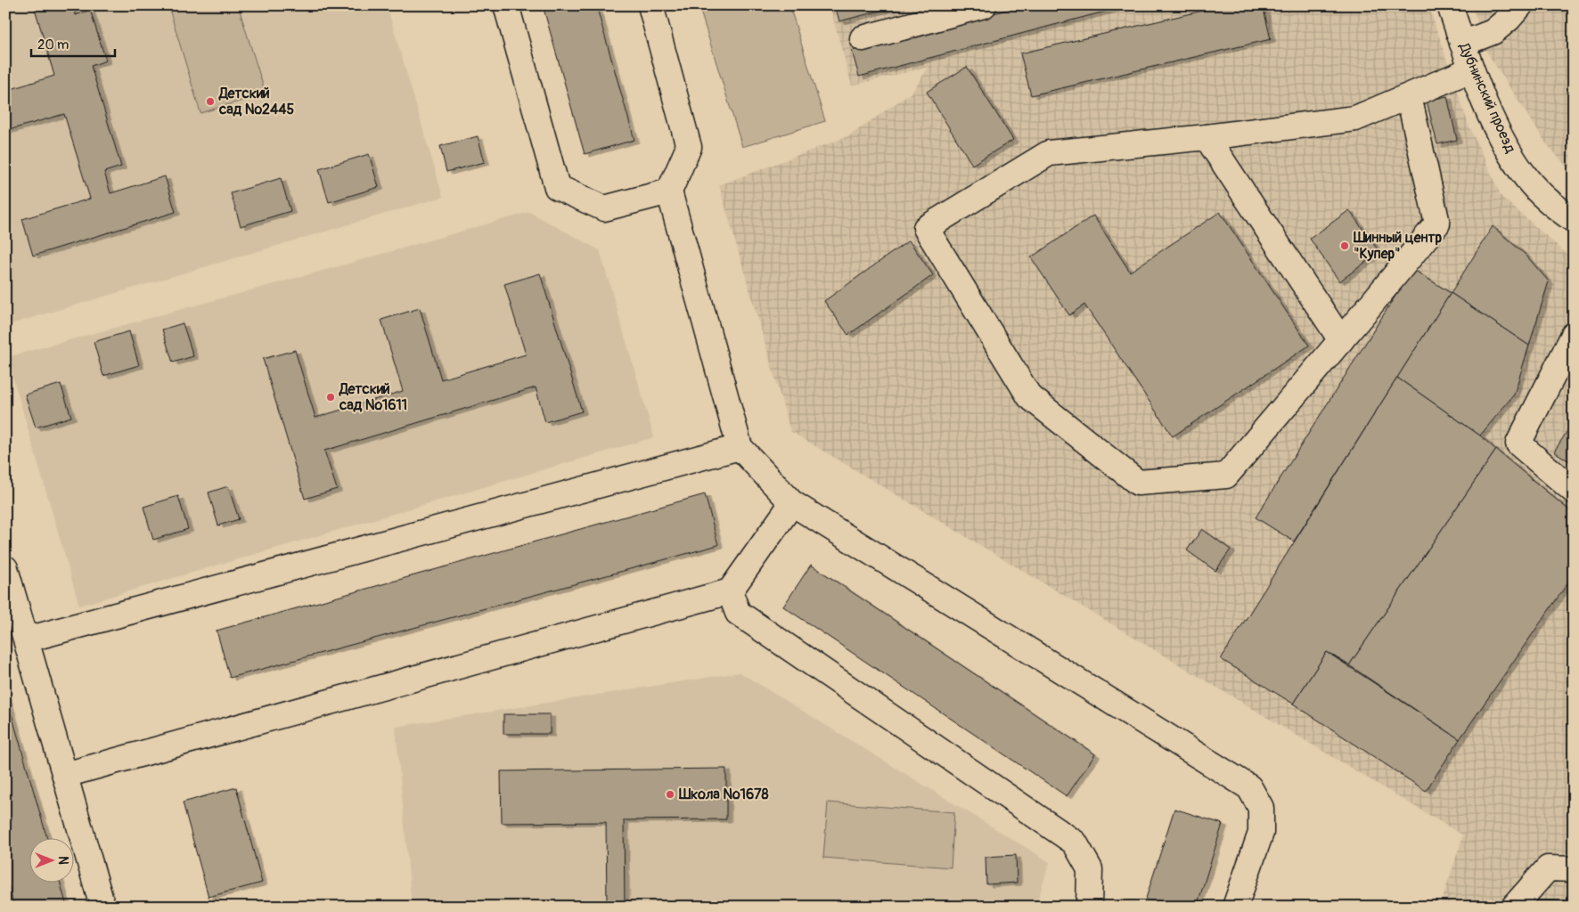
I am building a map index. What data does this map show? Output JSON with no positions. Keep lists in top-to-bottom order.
{
  "streets": {
    "street": ["Дубнинский проезд"]
  },
  "places": [
    "Детский сад №2445",
    "Шинный центр \"Купер\"",
    "Детский сад №1611",
    "Школа №1678"
  ],
  "scale_bar": "20 m",
  "north": "right"
}
